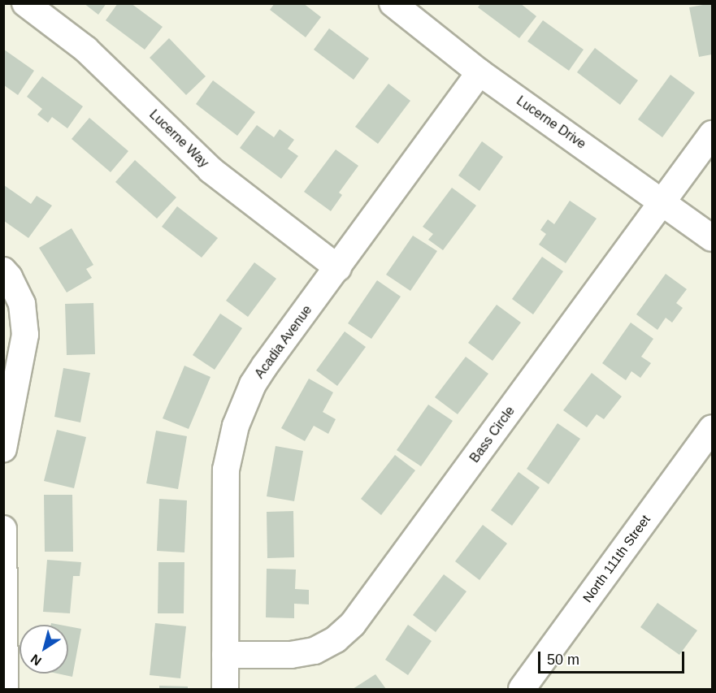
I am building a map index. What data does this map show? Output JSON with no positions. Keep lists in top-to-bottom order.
{
  "streets": {
    "street": [
      "Lucerne Drive",
      "Lucerne Way",
      "Acadia Avenue",
      "Bass Circle",
      "North 111th Street"
    ]
  },
  "crossings": [
    ["Lucerne Drive", "Acadia Avenue"],
    ["Lucerne Drive", "Bass Circle"],
    ["Lucerne Way", "Acadia Avenue"],
    ["Acadia Avenue", "Bass Circle"]
  ],
  "scale_bar": "50 m",
  "north": "bottom left"
}
